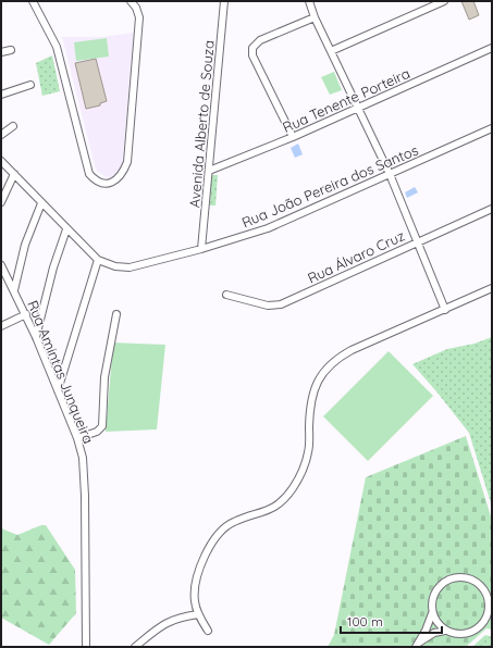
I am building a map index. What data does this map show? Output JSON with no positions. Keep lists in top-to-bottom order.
{
  "streets": {
    "street": [
      "Rua Tenente Porteira",
      "Avenida Alberto de Souza",
      "Rua João Pereira dos Santos",
      "Rua Álvaro Cruz",
      "Rua Amintas Junqueira"
    ]
  },
  "crossings": [
    ["Rua Tenente Porteira", "Avenida Alberto de Souza"],
    ["Avenida Alberto de Souza", "Rua João Pereira dos Santos"]
  ],
  "scale_bar": "100 m"
}
